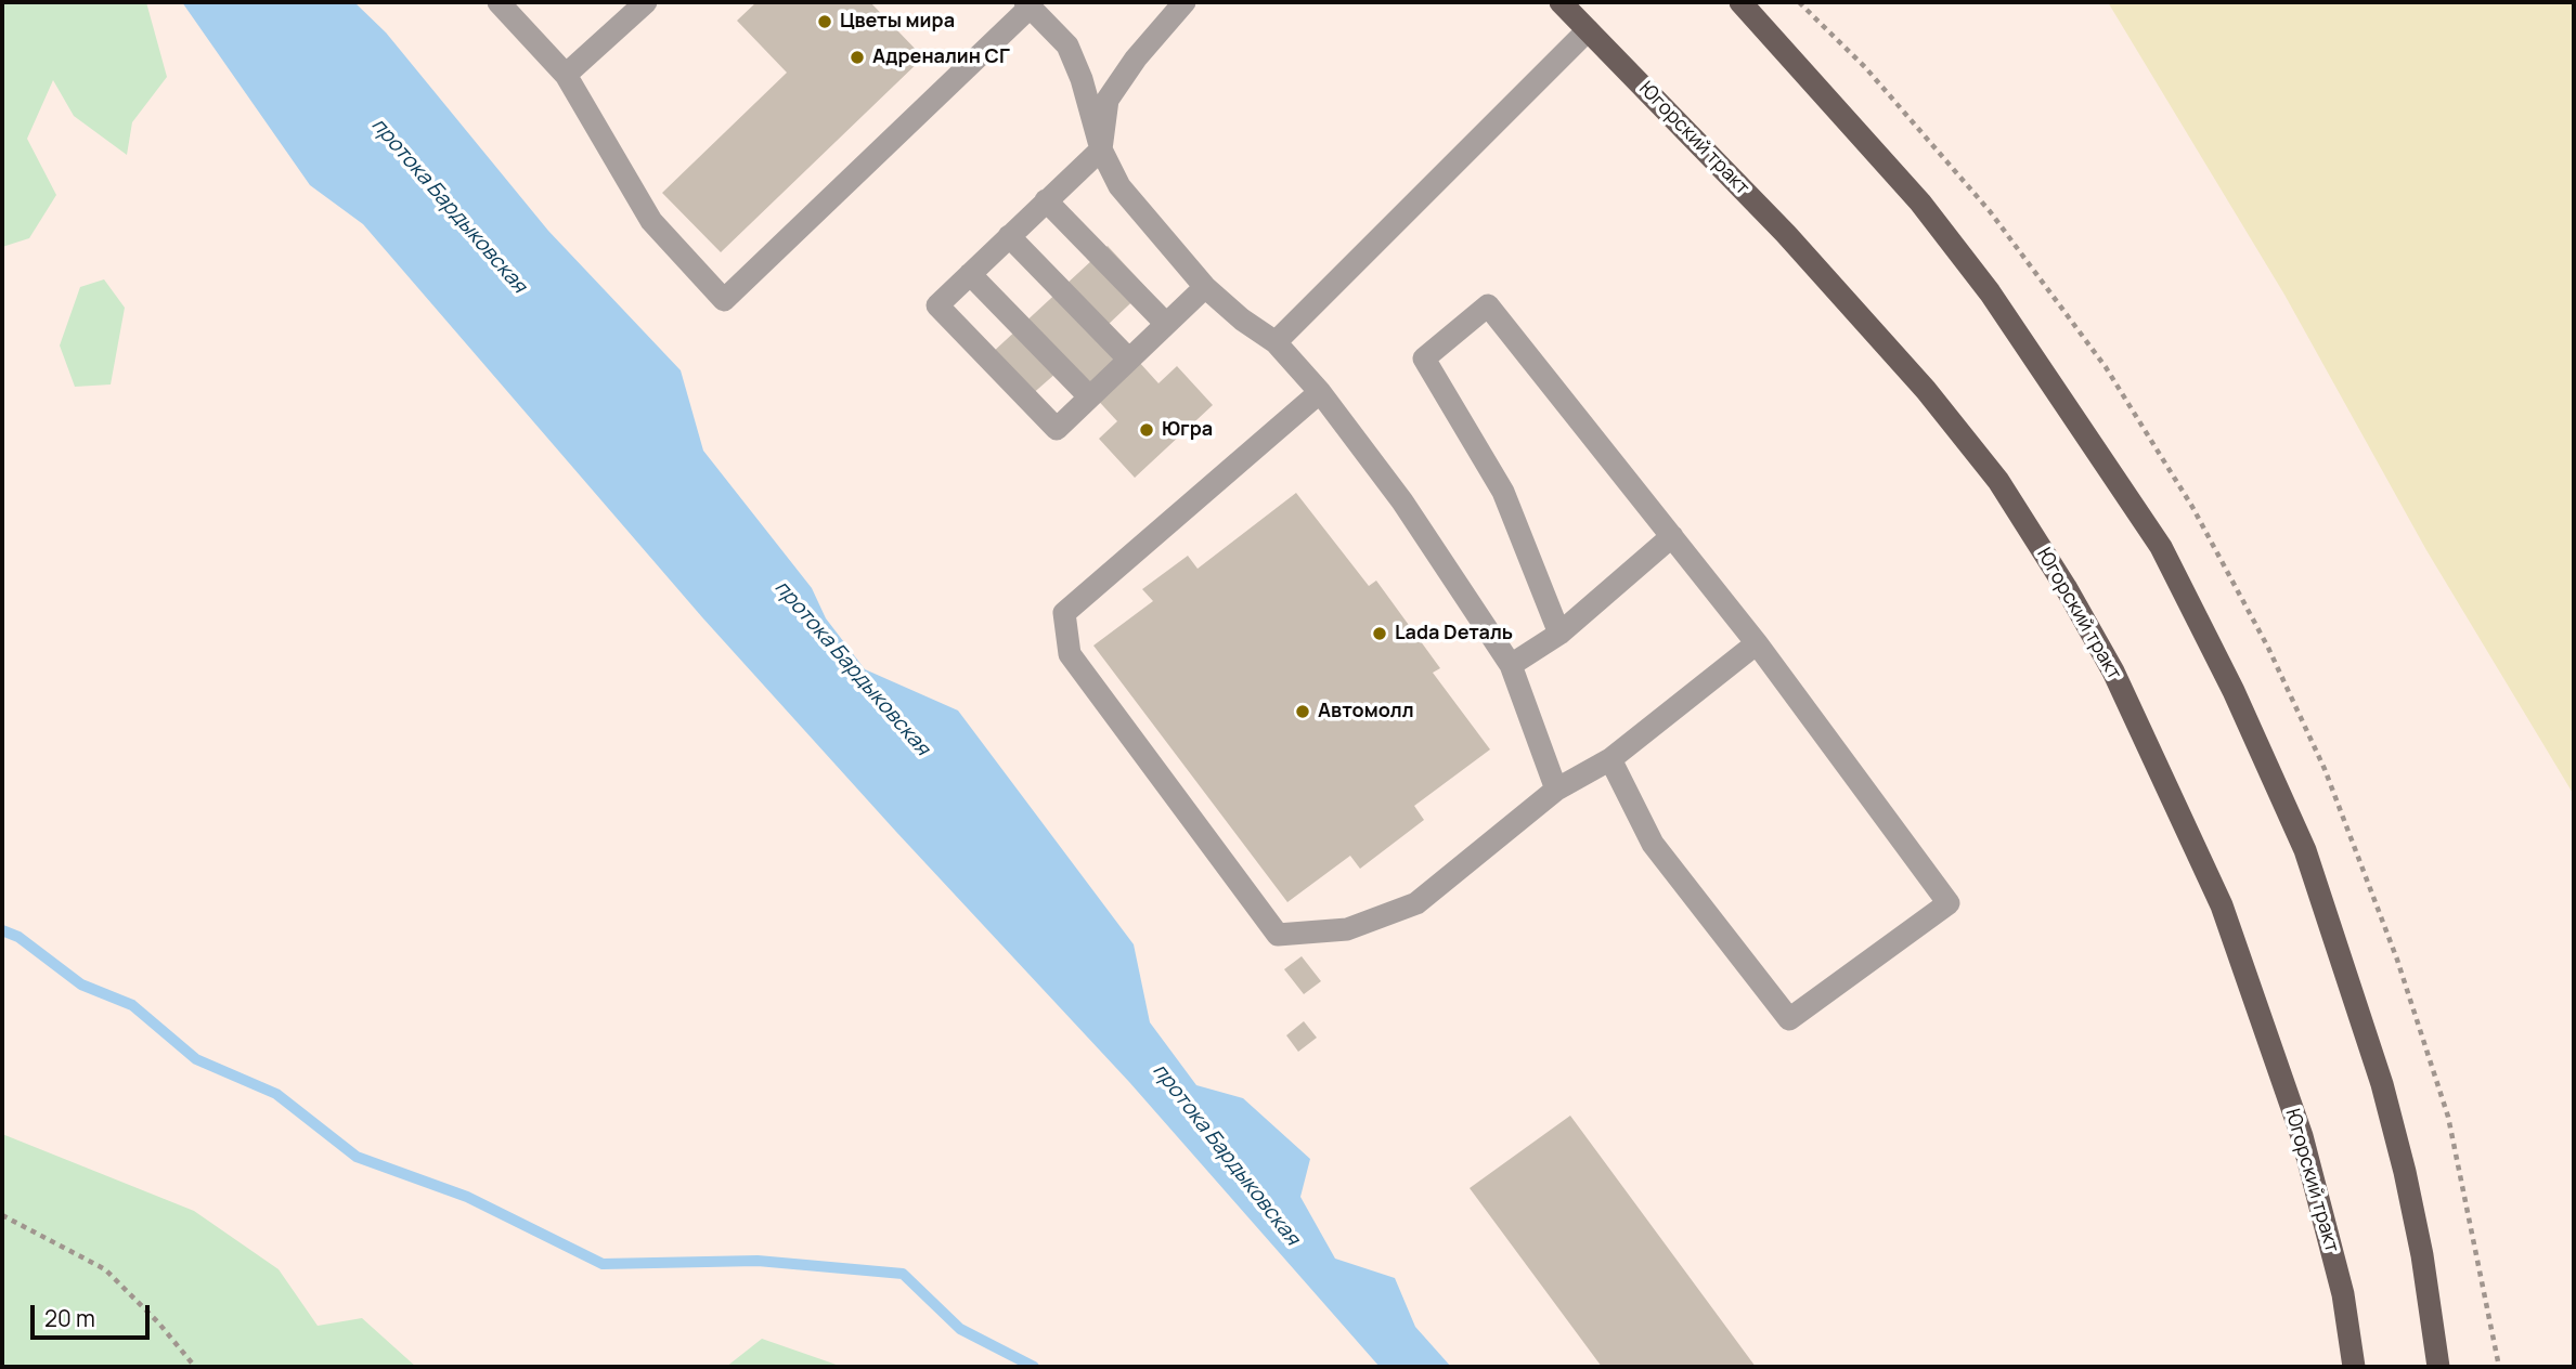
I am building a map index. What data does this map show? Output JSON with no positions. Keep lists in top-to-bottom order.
{
  "streets": {
    "main road": ["Югорский тракт"]
  },
  "water": ["протока Бардыковская"],
  "places": [
    "Цветы мира",
    "Адреналин СГ",
    "Югра",
    "Lada Dеталь",
    "Автомолл"
  ],
  "scale_bar": "20 m"
}
